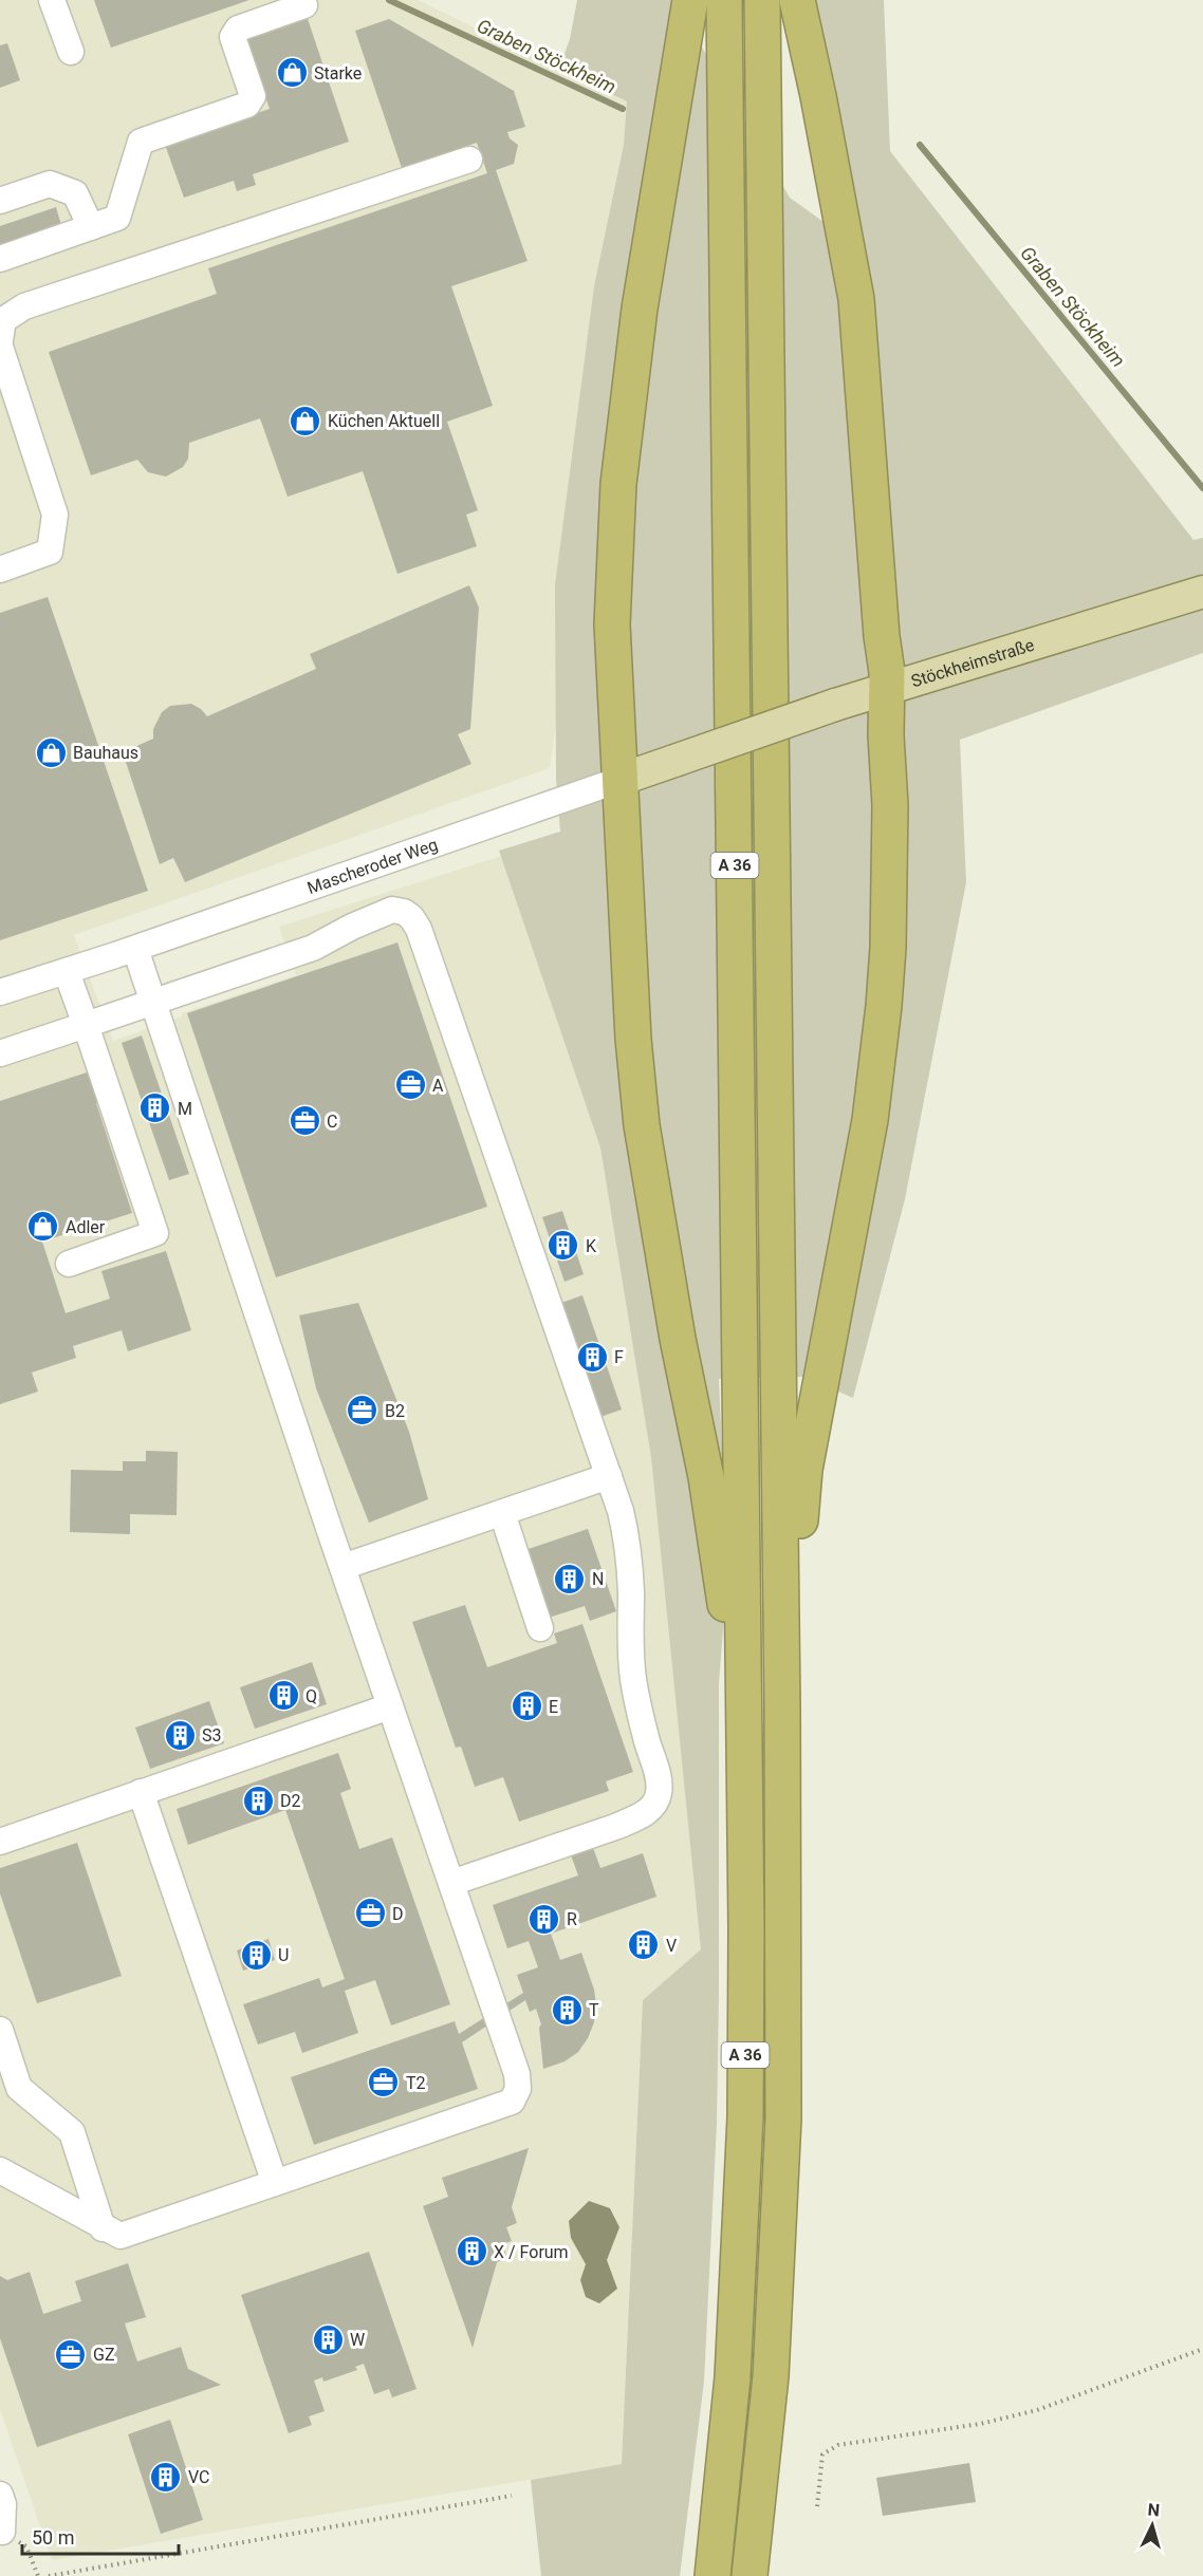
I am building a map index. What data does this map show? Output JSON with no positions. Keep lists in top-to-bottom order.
{
  "streets": {
    "highway": ["A 36"],
    "main road": ["Stöckheimstraße", "Mascheroder Weg"]
  },
  "crossings": [
    ["Stöckheimstraße", "Mascheroder Weg"]
  ],
  "water": ["Graben Stöckheim"],
  "places": {
    "shop": [
      "Starke",
      "Küchen Aktuell",
      "Bauhaus",
      "Adler"
    ],
    "office": [
      "A",
      "C",
      "B2",
      "D",
      "T2",
      "GZ"
    ],
    "building": [
      "M",
      "K",
      "F",
      "N",
      "Q",
      "E",
      "S3",
      "D2",
      "R",
      "V",
      "U",
      "T",
      "X / Forum",
      "W",
      "VC"
    ]
  },
  "scale_bar": "50 m",
  "north": "top"
}
